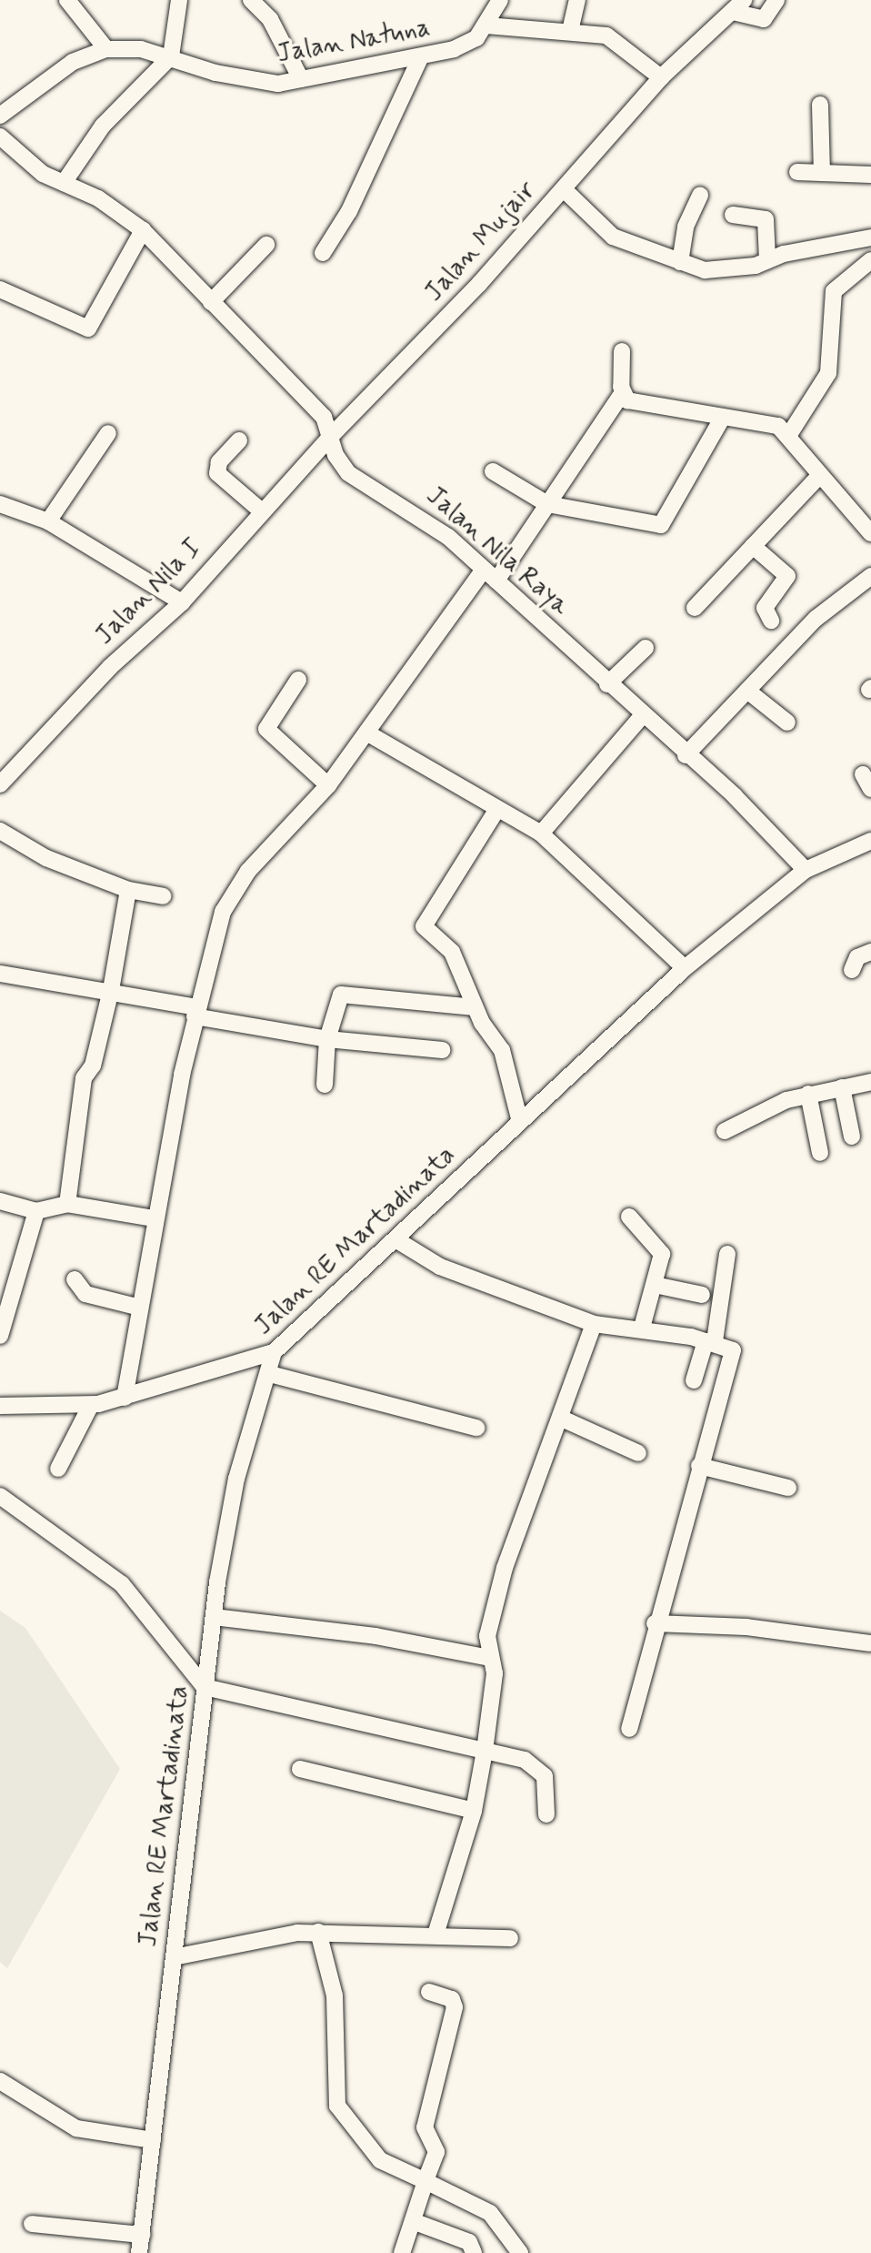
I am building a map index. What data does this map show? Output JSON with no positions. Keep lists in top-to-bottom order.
{
  "streets": {
    "street": [
      "Jalan Natuna",
      "Jalan Mujair",
      "Jalan Nila Raya",
      "Jalan Nila I",
      "Jalan RE Martadinata"
    ]
  },
  "crossings": [
    ["Jalan Mujair", "Jalan Nila Raya"],
    ["Jalan Mujair", "Jalan Nila I"],
    ["Jalan Nila Raya", "Jalan Nila I"],
    ["Jalan Nila Raya", "Jalan RE Martadinata"]
  ]
}
